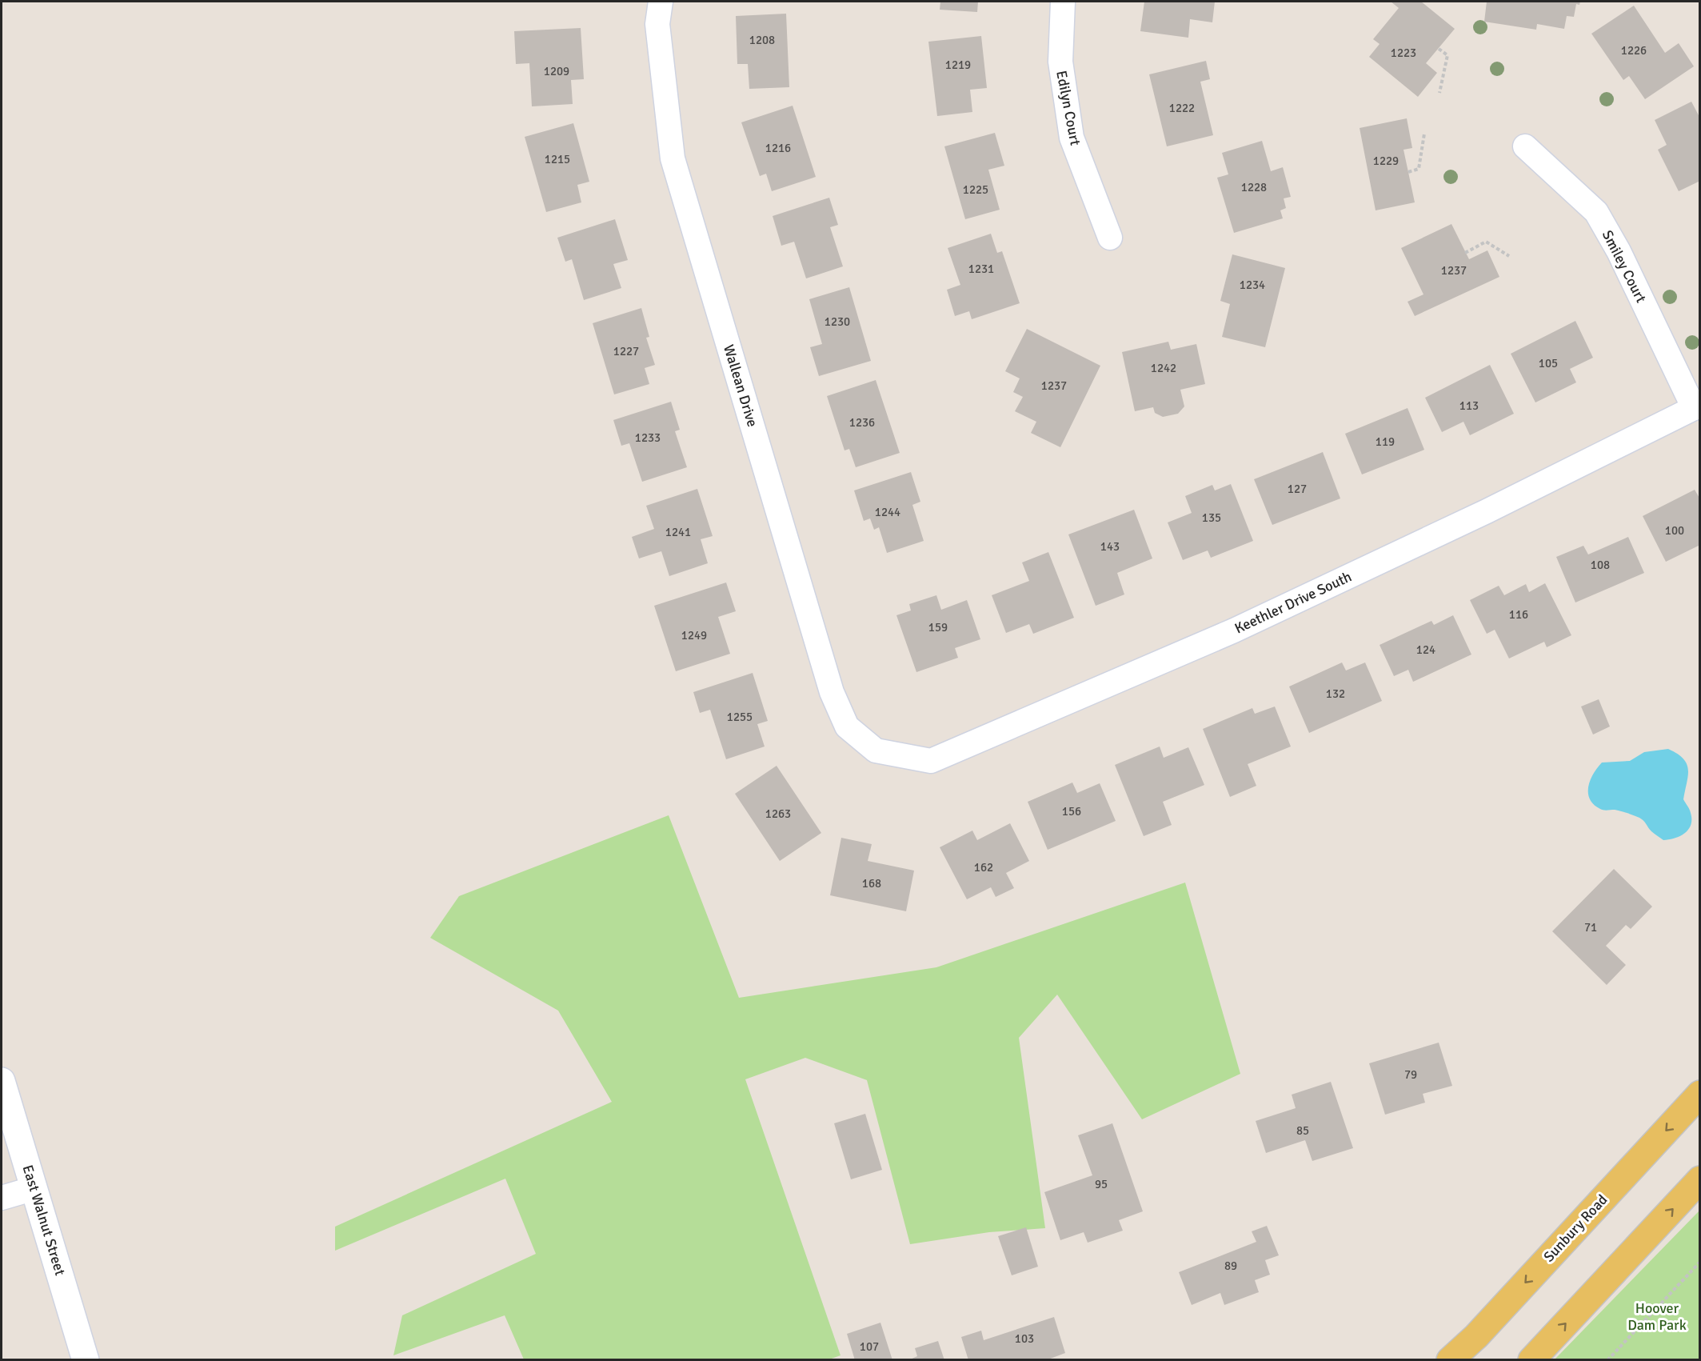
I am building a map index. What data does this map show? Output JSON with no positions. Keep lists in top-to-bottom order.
{
  "streets": {
    "main road": ["East Walnut Street", "Sunbury Road"],
    "street": [
      "Edilyn Court",
      "Smiley Court",
      "Wallean Drive",
      "Keethler Drive South"
    ]
  },
  "crossings": [
    ["Smiley Court", "Keethler Drive South"],
    ["Wallean Drive", "Keethler Drive South"]
  ],
  "parks": ["Hoover Dam Park"],
  "house_numbers": [
    "1208",
    "1226",
    "1223",
    "1219",
    "1209",
    "1222",
    "1216",
    "1215",
    "1229",
    "1228",
    "1225",
    "1231",
    "1237",
    "1234",
    "1230",
    "1227",
    "105",
    "1242",
    "1237",
    "113",
    "1236",
    "1233",
    "119",
    "127",
    "1244",
    "135",
    "100",
    "1241",
    "143",
    "108",
    "116",
    "159",
    "1249",
    "124",
    "132",
    "1255",
    "156",
    "1263",
    "162",
    "168",
    "71",
    "79",
    "85",
    "95",
    "89",
    "103",
    "107"
  ]
}
